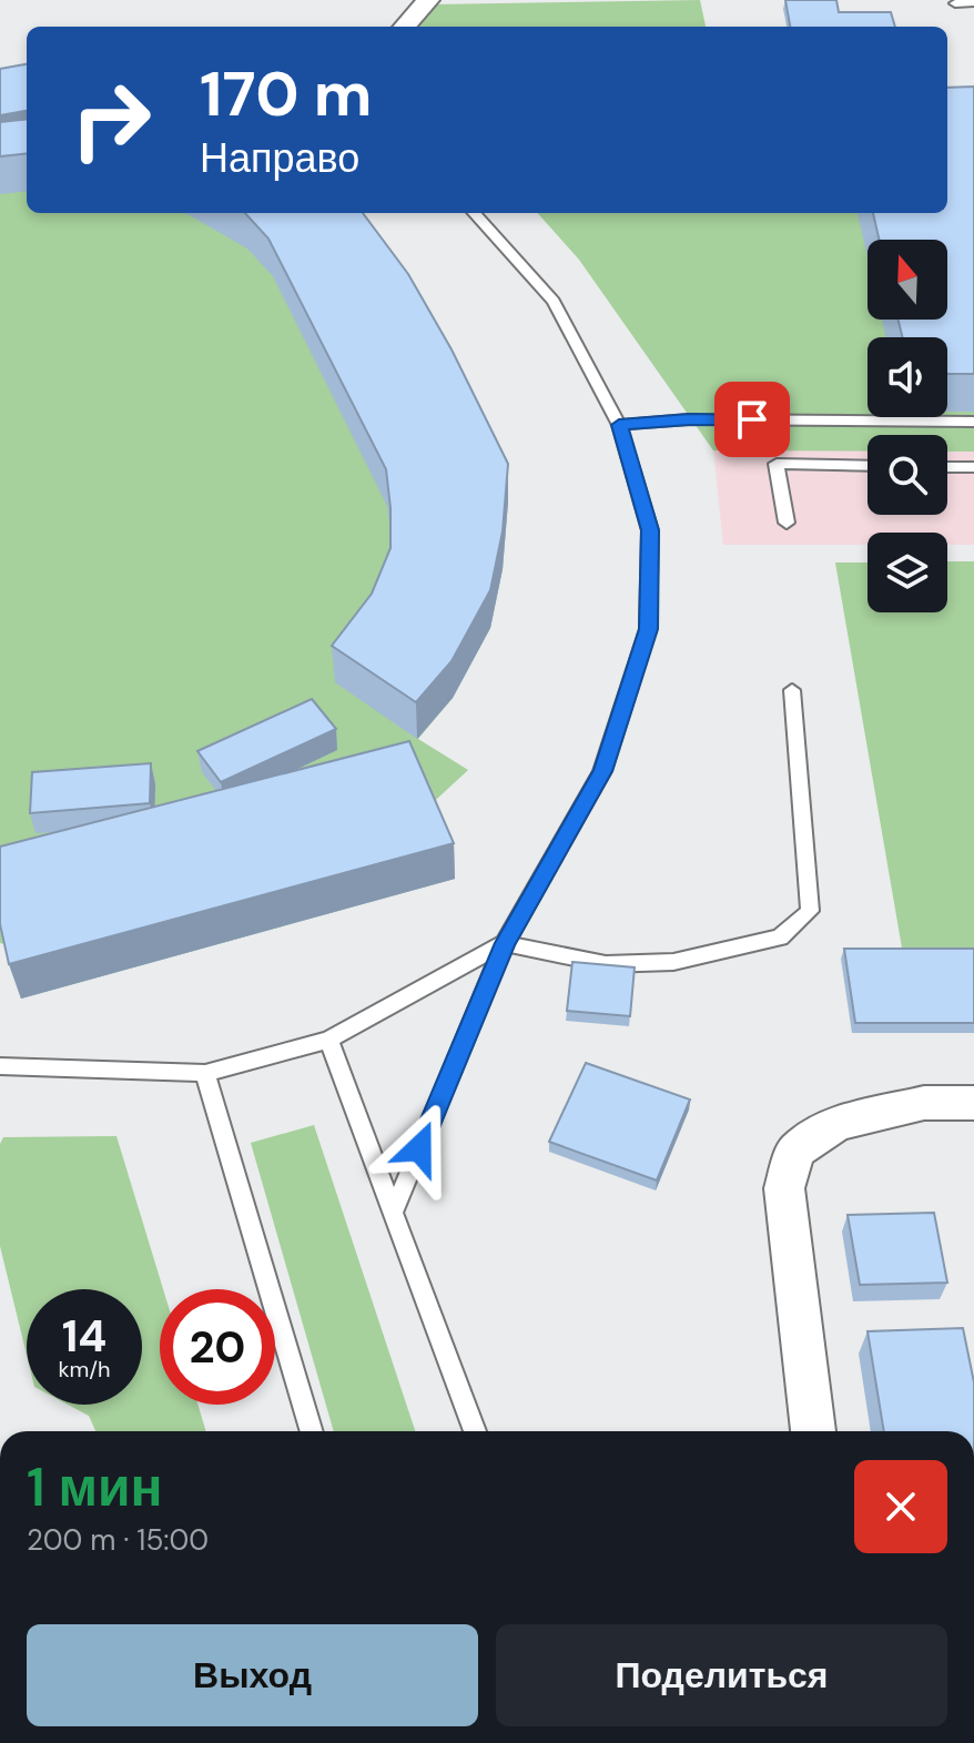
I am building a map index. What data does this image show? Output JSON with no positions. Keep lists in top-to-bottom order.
{
  "north": "top",
  "page": {
    "turn": ["170 m", "Направо"],
    "speed": "14 km/h",
    "limit": "20",
    "heading": ["1 мин", "200 m · 15:00"],
    "buttons": ["Выход", "Поделиться"]
  }
}
